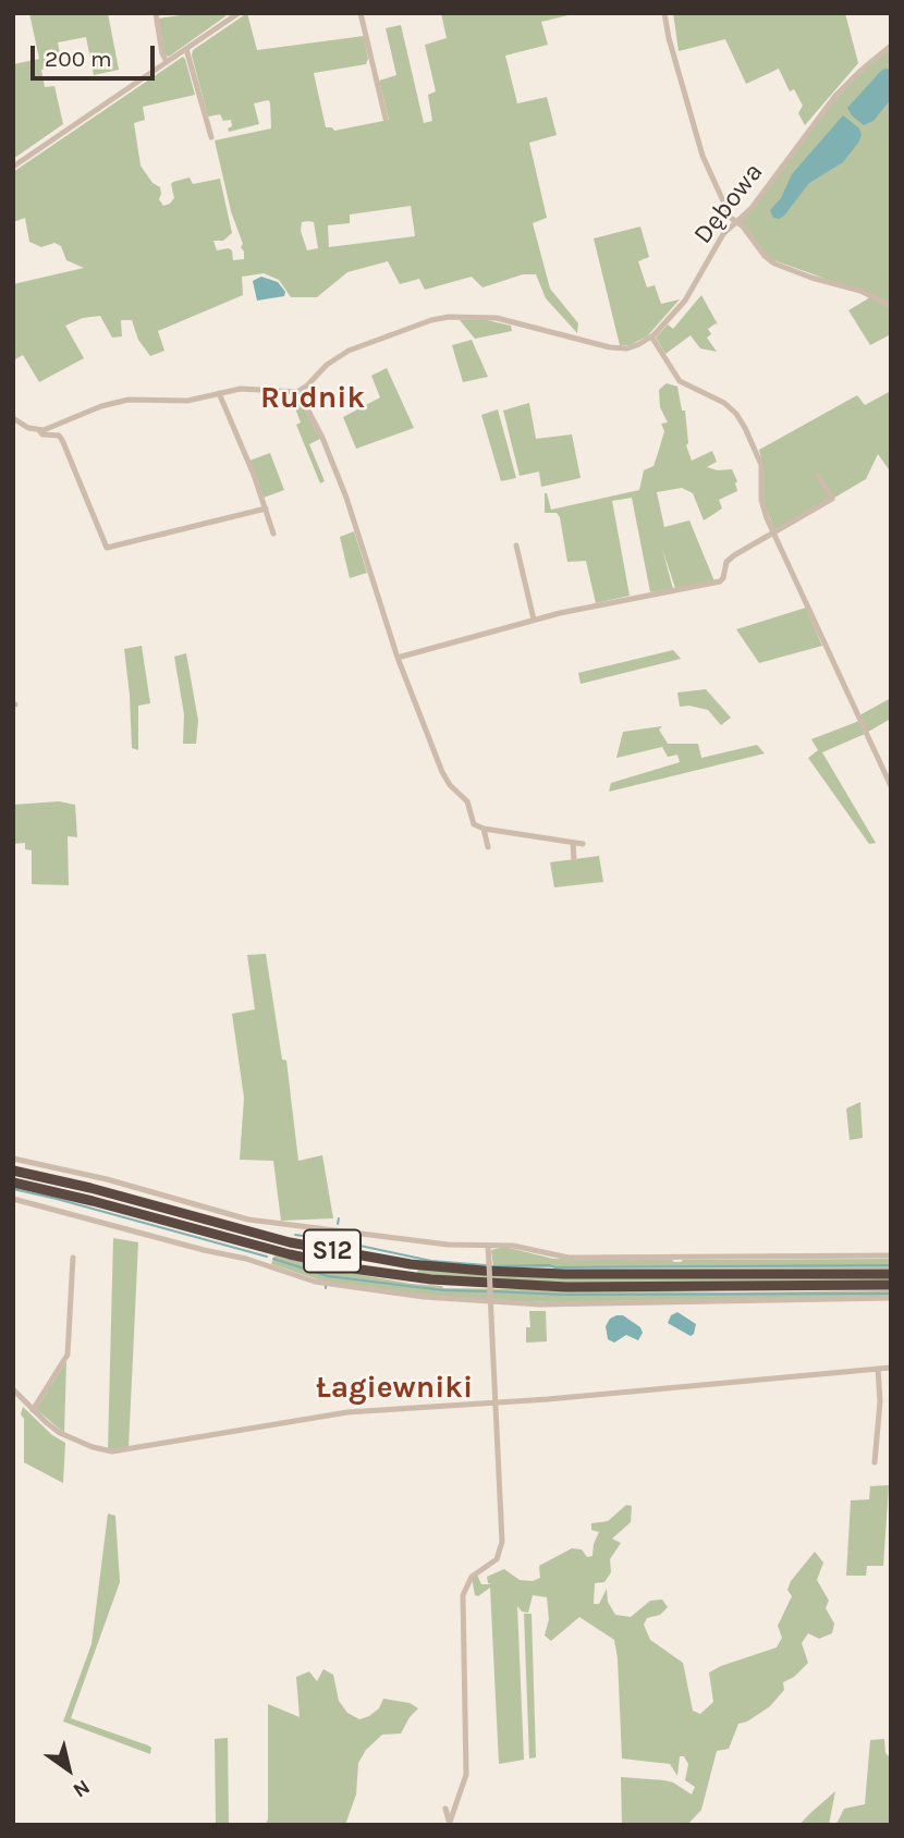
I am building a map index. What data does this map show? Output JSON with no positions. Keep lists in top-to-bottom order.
{
  "streets": {
    "highway": ["S12"],
    "street": ["Dębowa"]
  },
  "districts": ["Rudnik", "Łagiewniki"],
  "scale_bar": "200 m",
  "north": "bottom right"
}
